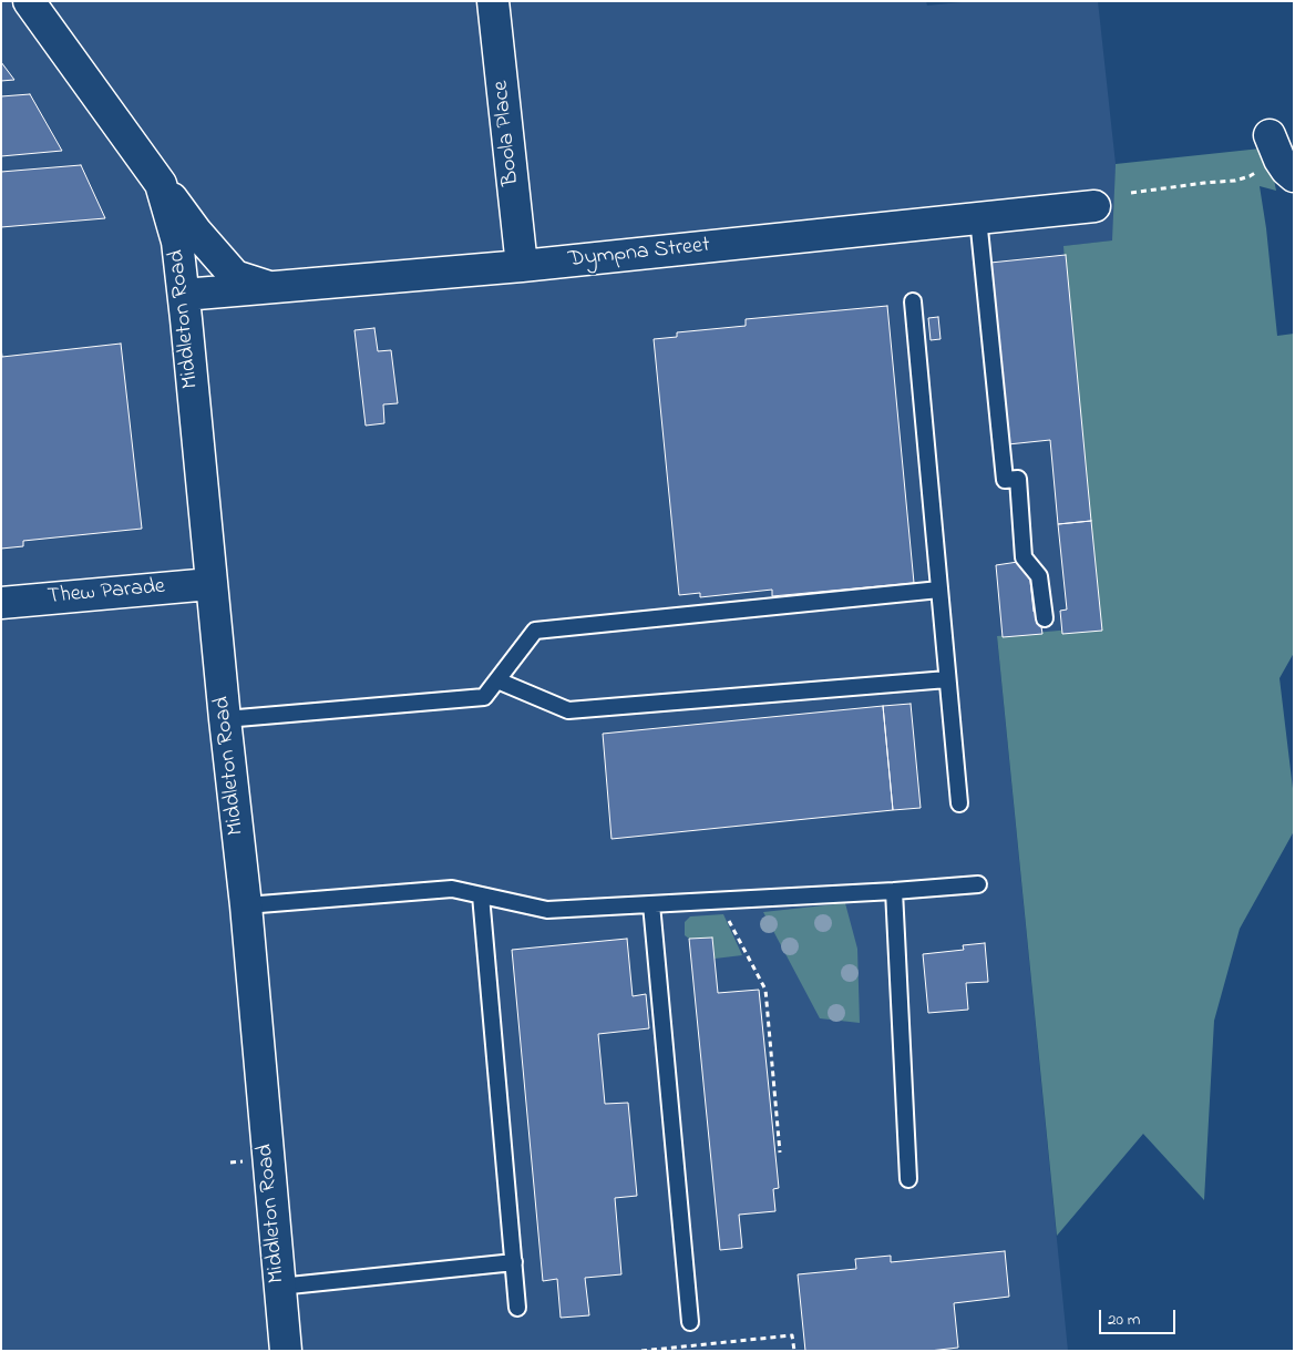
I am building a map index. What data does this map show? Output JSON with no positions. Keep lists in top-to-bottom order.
{
  "streets": {
    "street": [
      "Boola Place",
      "Dympna Street",
      "Middleton Road",
      "Thew Parade"
    ]
  },
  "crossings": [
    ["Boola Place", "Dympna Street"],
    ["Dympna Street", "Middleton Road"],
    ["Middleton Road", "Thew Parade"]
  ],
  "scale_bar": "20 m"
}
